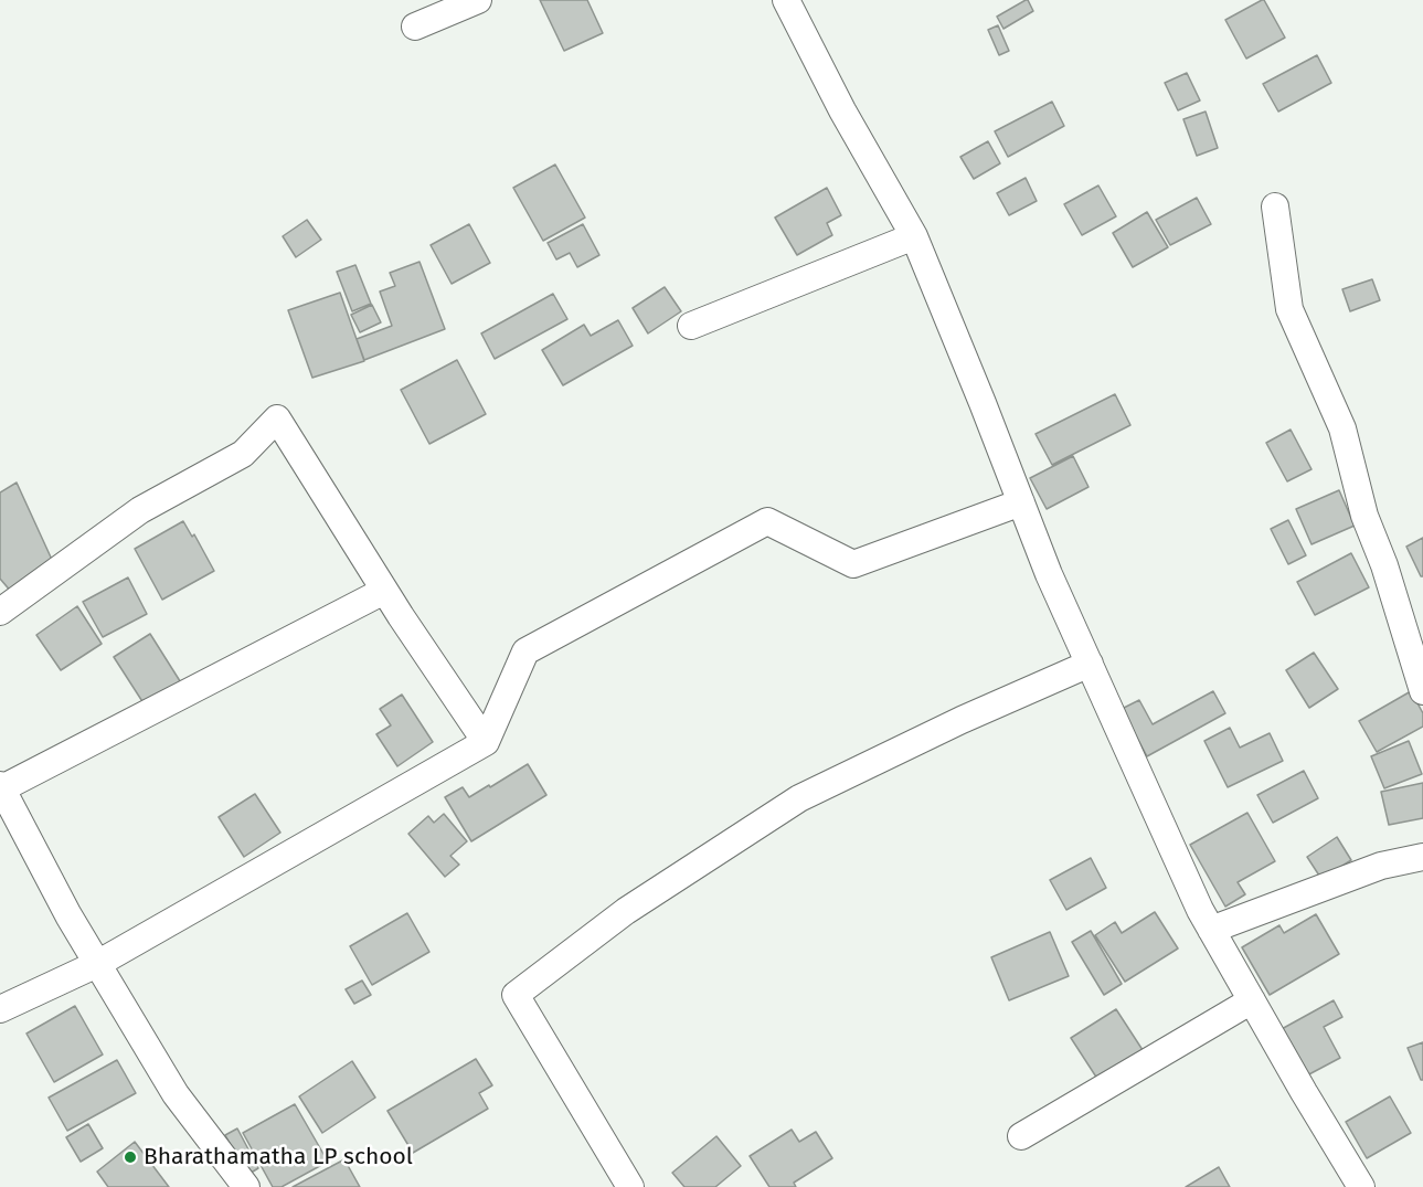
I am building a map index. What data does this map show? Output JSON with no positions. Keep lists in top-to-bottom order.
{
  "places": ["Bharathamatha LP school"]
}
